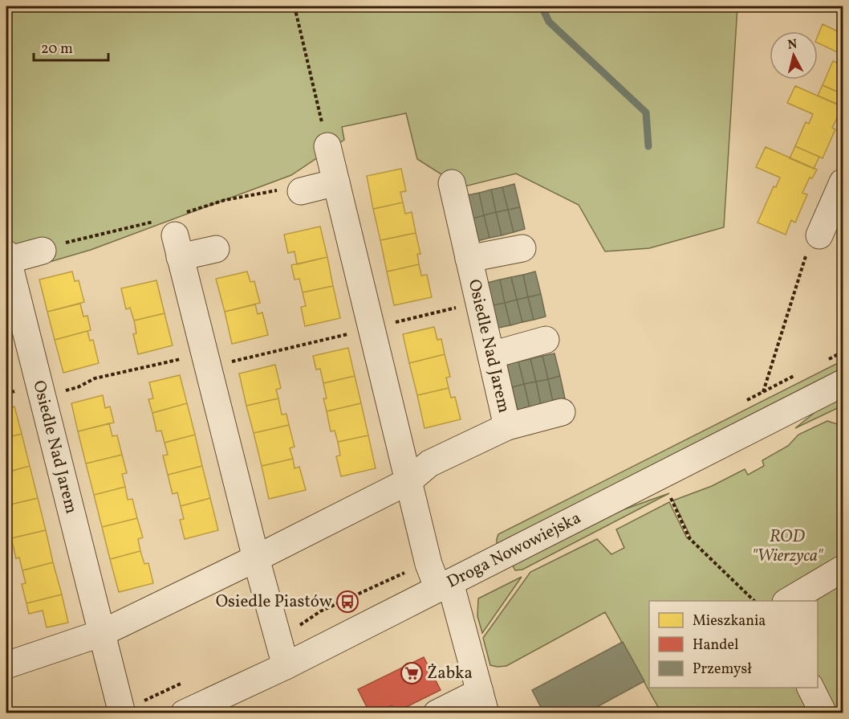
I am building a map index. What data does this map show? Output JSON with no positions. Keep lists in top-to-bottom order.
{
  "streets": {
    "street": ["Osiedle Nad Jarem", "Droga Nowowiejska"]
  },
  "parks": ["ROD \"Wierzyca\""],
  "places": {
    "bus stop": ["Osiedle Piastów"],
    "supermarket": ["Żabka"]
  },
  "legend": ["Mieszkania", "Handel", "Przemysł"],
  "scale_bar": "20 m",
  "north": "top"
}
